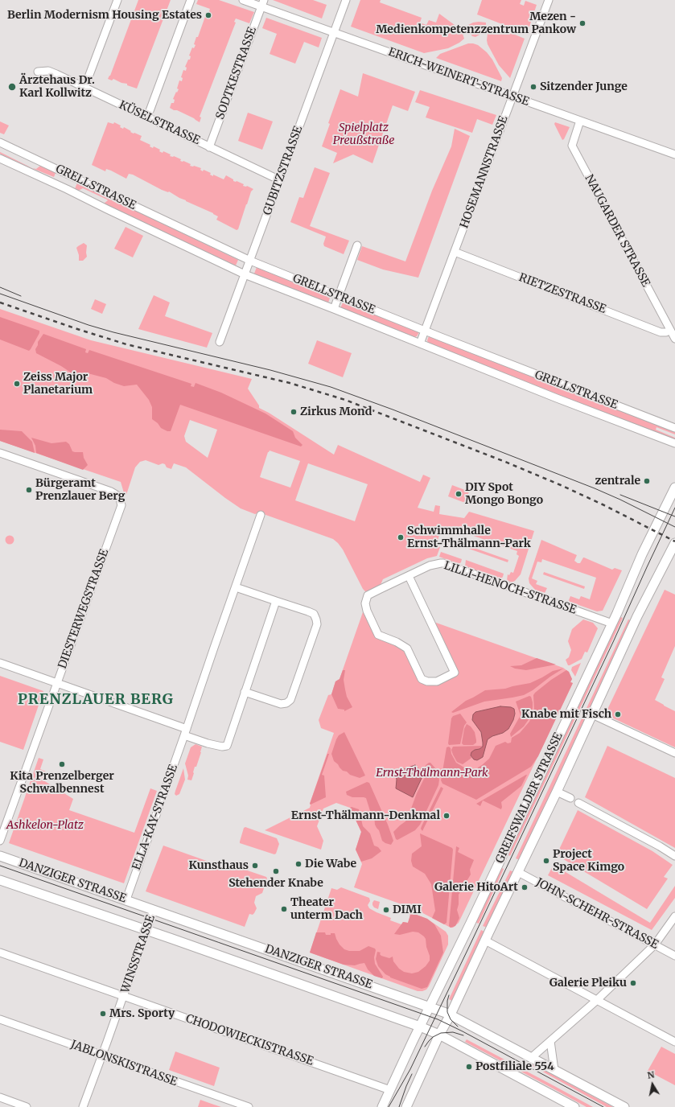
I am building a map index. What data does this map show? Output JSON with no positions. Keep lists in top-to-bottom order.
{
  "streets": {
    "main road": ["GREIFSWALDER STRASSE", "DANZIGER STRASSE"],
    "street": [
      "SODTKESTRASSE",
      "ERICH-WEINERT-STRASSE",
      "KÜSELSTRASSE",
      "GUBITZSTRASSE",
      "HOSEMANNSTRASSE",
      "GRELLSTRASSE",
      "NAUGARDER STRASSE",
      "RIETZESTRASSE",
      "LILLI-HENOCH-STRASSE",
      "DIESTERWEGSTRASSE",
      "ELLA-KAY-STRASSE",
      "JOHN-SCHEHR-STRASSE",
      "WINSSTRASSE",
      "CHODOWIECKISTRASSE",
      "JABLONSKISTRASSE"
    ]
  },
  "crossings": [
    ["SODTKESTRASSE", "ERICH-WEINERT-STRASSE"],
    ["SODTKESTRASSE", "KÜSELSTRASSE"],
    ["ERICH-WEINERT-STRASSE", "GUBITZSTRASSE"],
    ["ERICH-WEINERT-STRASSE", "HOSEMANNSTRASSE"],
    ["ERICH-WEINERT-STRASSE", "NAUGARDER STRASSE"],
    ["KÜSELSTRASSE", "GUBITZSTRASSE"],
    ["GUBITZSTRASSE", "GRELLSTRASSE"],
    ["HOSEMANNSTRASSE", "GRELLSTRASSE"],
    ["HOSEMANNSTRASSE", "RIETZESTRASSE"],
    ["NAUGARDER STRASSE", "RIETZESTRASSE"],
    ["LILLI-HENOCH-STRASSE", "GREIFSWALDER STRASSE"],
    ["GREIFSWALDER STRASSE", "DANZIGER STRASSE"],
    ["GREIFSWALDER STRASSE", "JOHN-SCHEHR-STRASSE"],
    ["GREIFSWALDER STRASSE", "CHODOWIECKISTRASSE"],
    ["ELLA-KAY-STRASSE", "DANZIGER STRASSE"],
    ["DANZIGER STRASSE", "WINSSTRASSE"],
    ["WINSSTRASSE", "CHODOWIECKISTRASSE"],
    ["WINSSTRASSE", "JABLONSKISTRASSE"]
  ],
  "districts": ["PRENZLAUER BERG"],
  "parks": ["Spielplatz Preußstraße", "Ernst-Thälmann-Park", "Ashkelon-Platz"],
  "places": [
    "Berlin Modernism Housing Estates",
    "Mezen - Medienkompetenzzentrum Pankow",
    "Ärztehaus Dr. Karl Kollwitz",
    "Sitzender Junge",
    "Zeiss Major Planetarium",
    "Zirkus Mond",
    "zentrale",
    "Bürgeramt Prenzlauer Berg",
    "DIY Spot Mongo Bongo",
    "Schwimmhalle Ernst-Thälmann-Park",
    "Knabe mit Fisch",
    "Kita Prenzelberger Schwalbennest",
    "Ernst-Thälmann-Denkmal",
    "Project Space Kimgo",
    "Die Wabe",
    "Kunsthaus",
    "Stehender Knabe",
    "Galerie HitoArt",
    "Theater unterm Dach",
    "DIMI",
    "Galerie Pleiku",
    "Mrs. Sporty",
    "Postfiliale 554"
  ],
  "north": "top"
}
